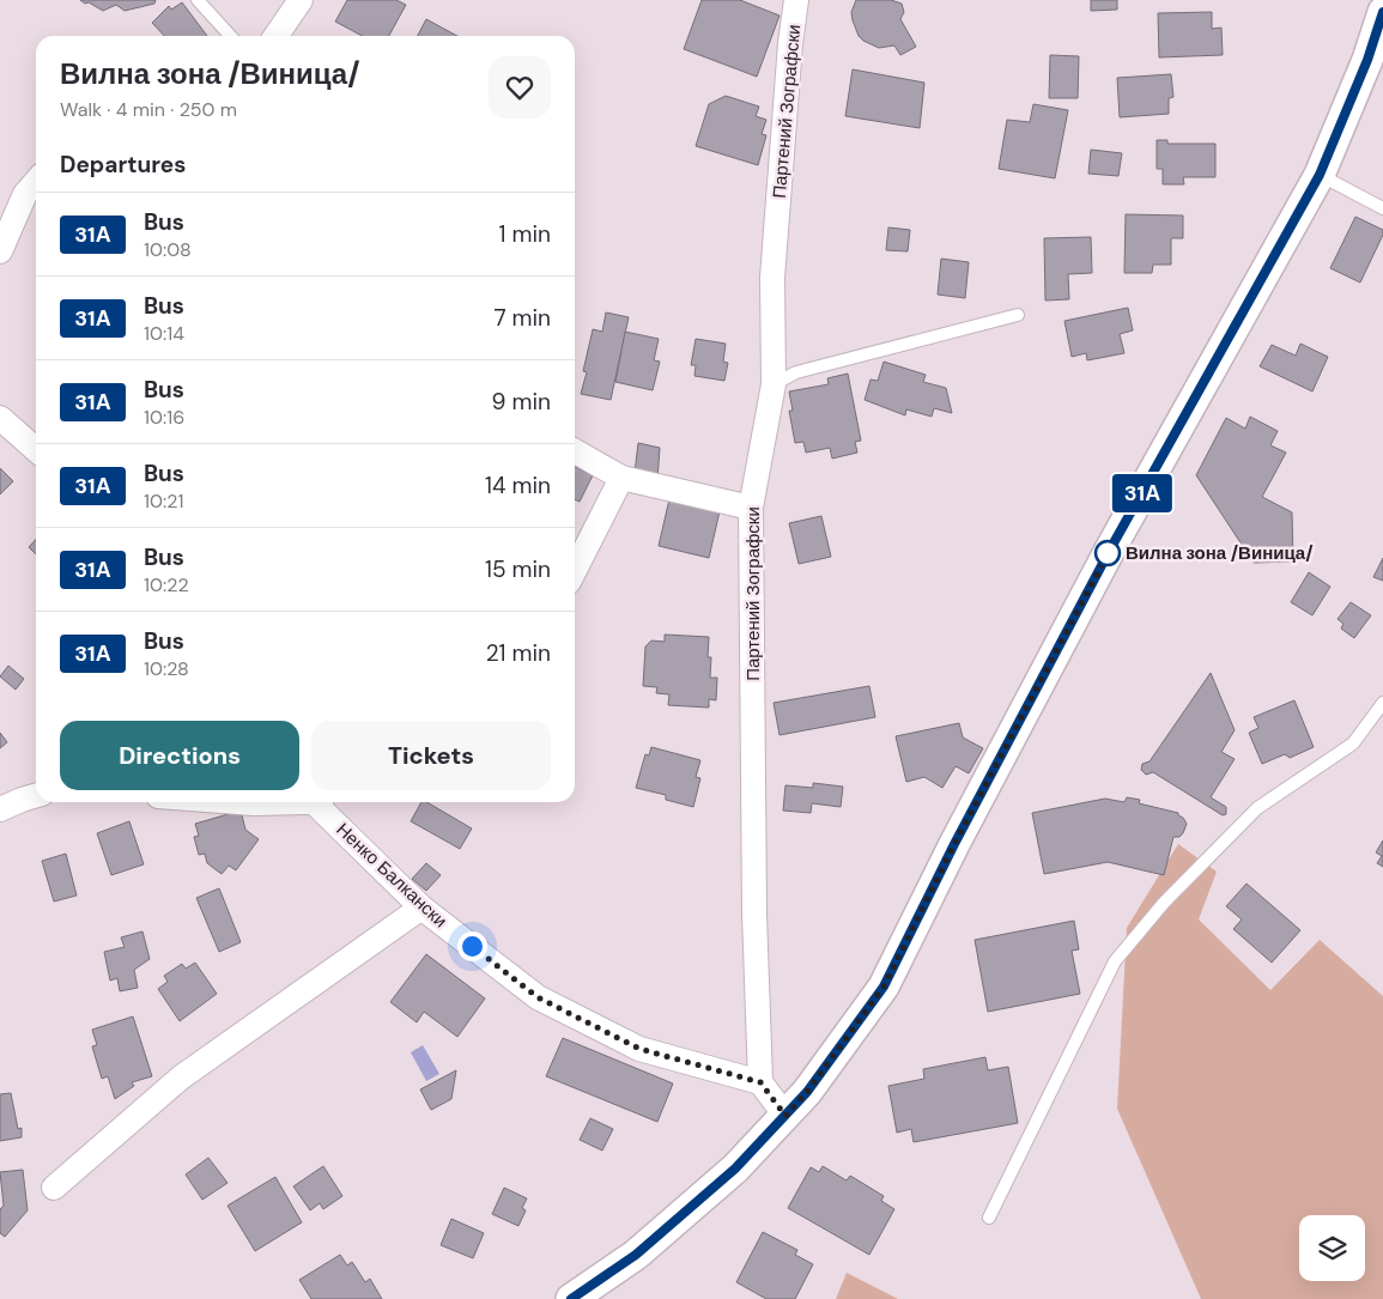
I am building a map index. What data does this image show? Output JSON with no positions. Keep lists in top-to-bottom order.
{
  "streets": {
    "street": ["Партений Зографски", "Ненко Балкански"]
  },
  "crossings": [
    ["Партений Зографски", "Ненко Балкански"]
  ],
  "places": ["Вилна зона /Виница/"],
  "lines": ["bus line 31А"],
  "page": {
    "on_map": "31А",
    "heading": [
      ["Вилна зона /Виница/", "Walk · 4 min · 250 m"],
      "Departures"
    ],
    "list": [
      {
        "mark": "31А",
        "name": "Bus",
        "note": "10:08",
        "value": "1 min"
      },
      {
        "mark": "31А",
        "name": "Bus",
        "note": "10:14",
        "value": "7 min"
      },
      {
        "mark": "31А",
        "name": "Bus",
        "note": "10:16",
        "value": "9 min"
      },
      {
        "mark": "31А",
        "name": "Bus",
        "note": "10:21",
        "value": "14 min"
      },
      {
        "mark": "31А",
        "name": "Bus",
        "note": "10:22",
        "value": "15 min"
      },
      {
        "mark": "31А",
        "name": "Bus",
        "note": "10:28",
        "value": "21 min"
      }
    ],
    "buttons": ["Directions", "Tickets"]
  }
}
